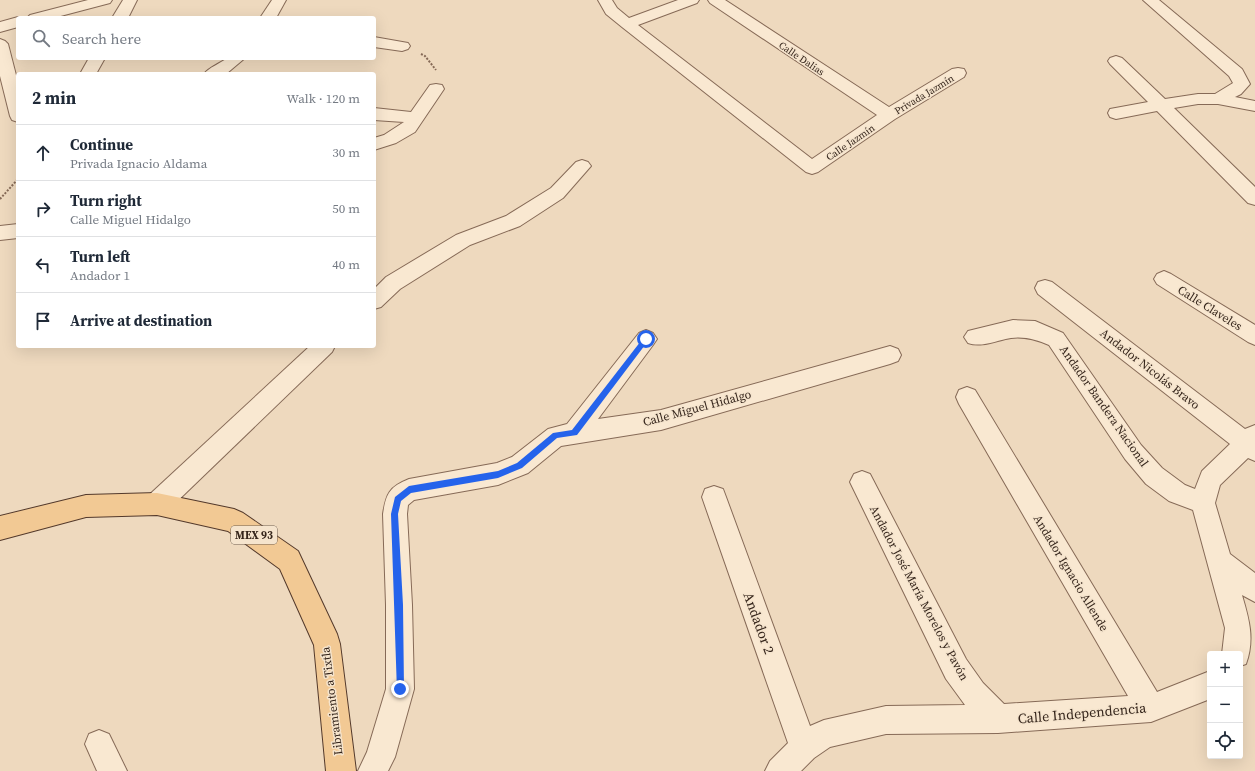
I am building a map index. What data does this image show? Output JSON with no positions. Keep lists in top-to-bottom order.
{
  "streets": {
    "main road": ["MEX 93", "Libramiento a Tixtla"],
    "street": [
      "Calle Dalias",
      "Privada Jazmín",
      "Calle Jazmín",
      "Calle Claveles",
      "Andador Nicolás Bravo",
      "Andador Bandera Nacional",
      "Calle Miguel Hidalgo",
      "Andador Ignacio Allende",
      "Andador José María Morelos y Pavón",
      "Andador 2",
      "Calle Independencia"
    ]
  },
  "crossings": [
    ["Calle Dalias", "Privada Jazmín"],
    ["Calle Dalias", "Calle Jazmín"],
    ["Privada Jazmín", "Calle Jazmín"],
    ["Andador Ignacio Allende", "Calle Independencia"],
    ["Andador José María Morelos y Pavón", "Calle Independencia"],
    ["Andador 2", "Calle Independencia"]
  ],
  "page": {
    "search": "Search here",
    "heading": ["2 min", "Walk · 120 m"],
    "list": [
      ["Continue", "Privada Ignacio Aldama", "30 m"],
      ["Turn right", "Calle Miguel Hidalgo", "50 m"],
      ["Turn left", "Andador 1", "40 m"],
      "Arrive at destination"
    ],
    "map_buttons": ["+", "−"]
  }
}
